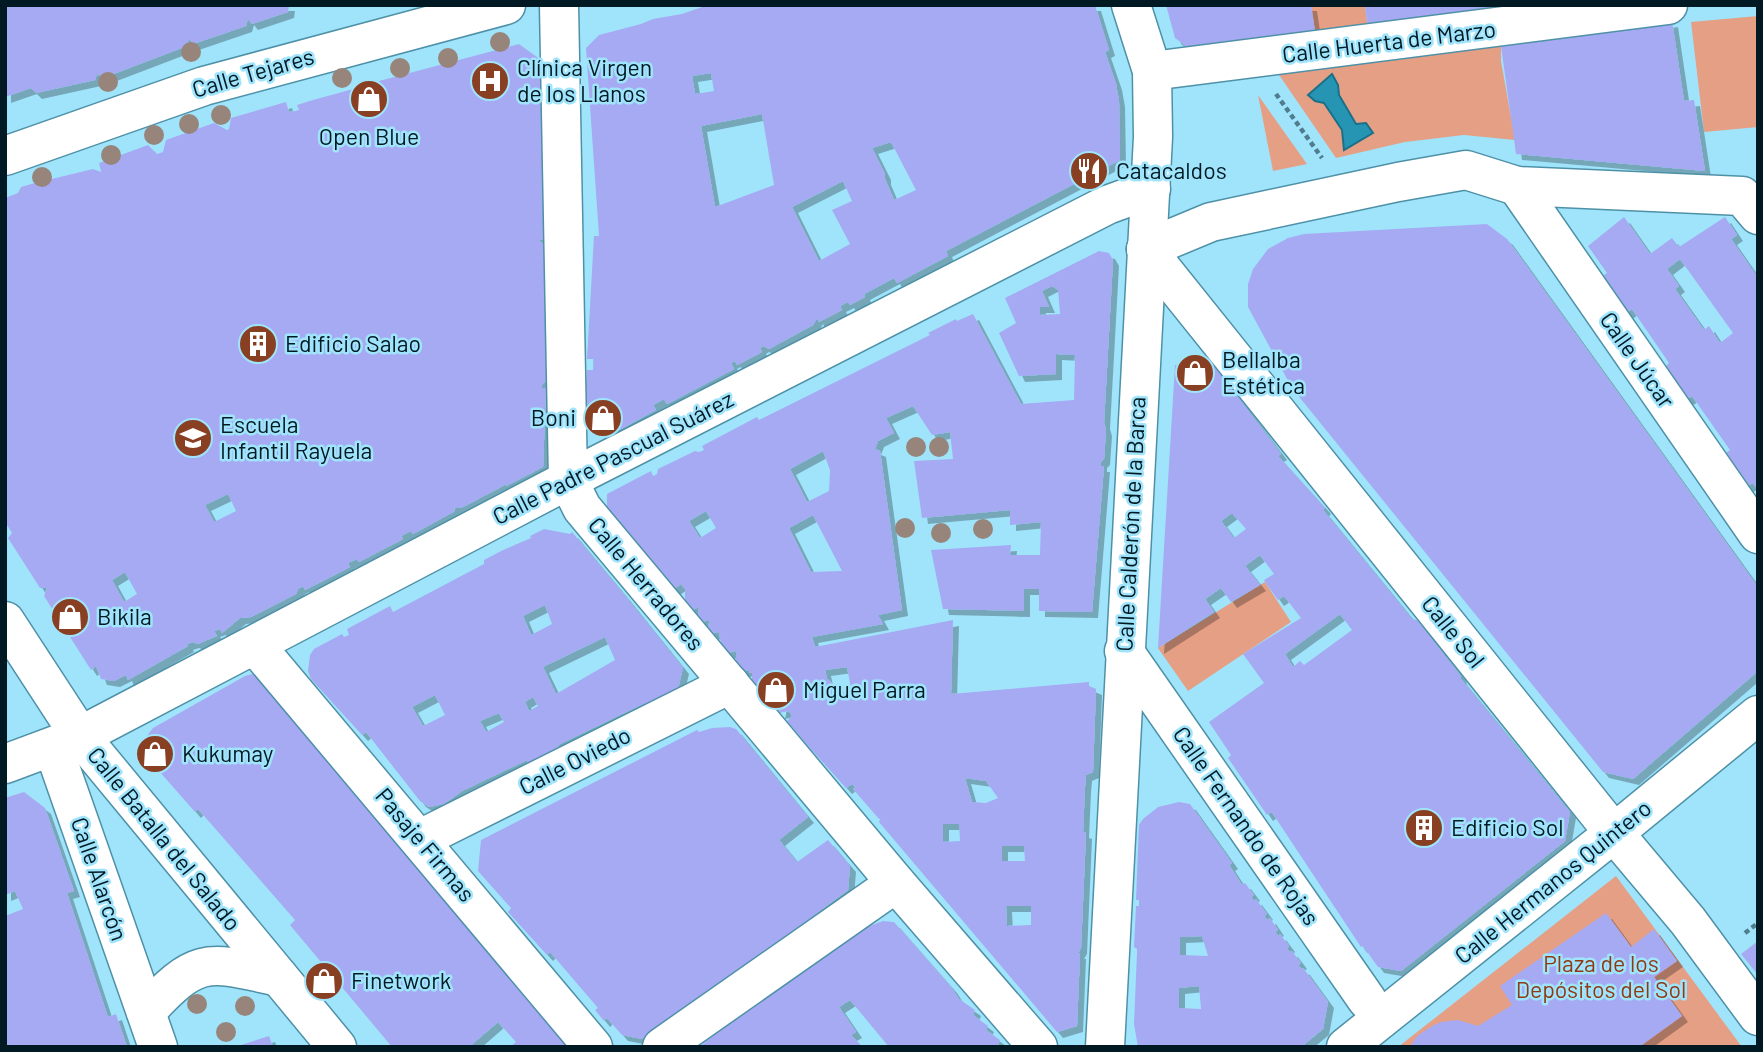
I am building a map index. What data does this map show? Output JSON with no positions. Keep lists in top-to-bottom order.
{
  "streets": {
    "street": [
      "Calle Huerta de Marzo",
      "Calle Tejares",
      "Calle Júcar",
      "Calle Padre Pascual Suárez",
      "Calle Calderón de la Barca",
      "Calle Herradores",
      "Calle Sol",
      "Calle Oviedo",
      "Calle Fernando de Rojas",
      "Calle Batalla del Salado",
      "Pasaje Firmas",
      "Calle Alarcón",
      "Calle Hermanos Quintero"
    ]
  },
  "crossings": [
    ["Calle Huerta de Marzo", "Calle Calderón de la Barca"],
    ["Calle Padre Pascual Suárez", "Calle Calderón de la Barca"],
    ["Calle Padre Pascual Suárez", "Calle Herradores"],
    ["Calle Padre Pascual Suárez", "Calle Batalla del Salado"],
    ["Calle Padre Pascual Suárez", "Pasaje Firmas"],
    ["Calle Padre Pascual Suárez", "Calle Alarcón"],
    ["Calle Calderón de la Barca", "Calle Sol"],
    ["Calle Calderón de la Barca", "Calle Fernando de Rojas"],
    ["Calle Herradores", "Calle Oviedo"],
    ["Calle Sol", "Calle Hermanos Quintero"],
    ["Calle Oviedo", "Pasaje Firmas"],
    ["Calle Batalla del Salado", "Calle Alarcón"]
  ],
  "parks": ["Plaza de los Depósitos del Sol"],
  "places": {
    "hospital": ["Clínica Virgen de los Llanos"],
    "shop": [
      "Open Blue",
      "Bellalba Estética",
      "Boni",
      "Bikila",
      "Miguel Parra",
      "Kukumay",
      "Finetwork"
    ],
    "restaurant": ["Catacaldos"],
    "building": ["Edificio Salao", "Edificio Sol"],
    "school or university": ["Escuela Infantil Rayuela"]
  }
}
